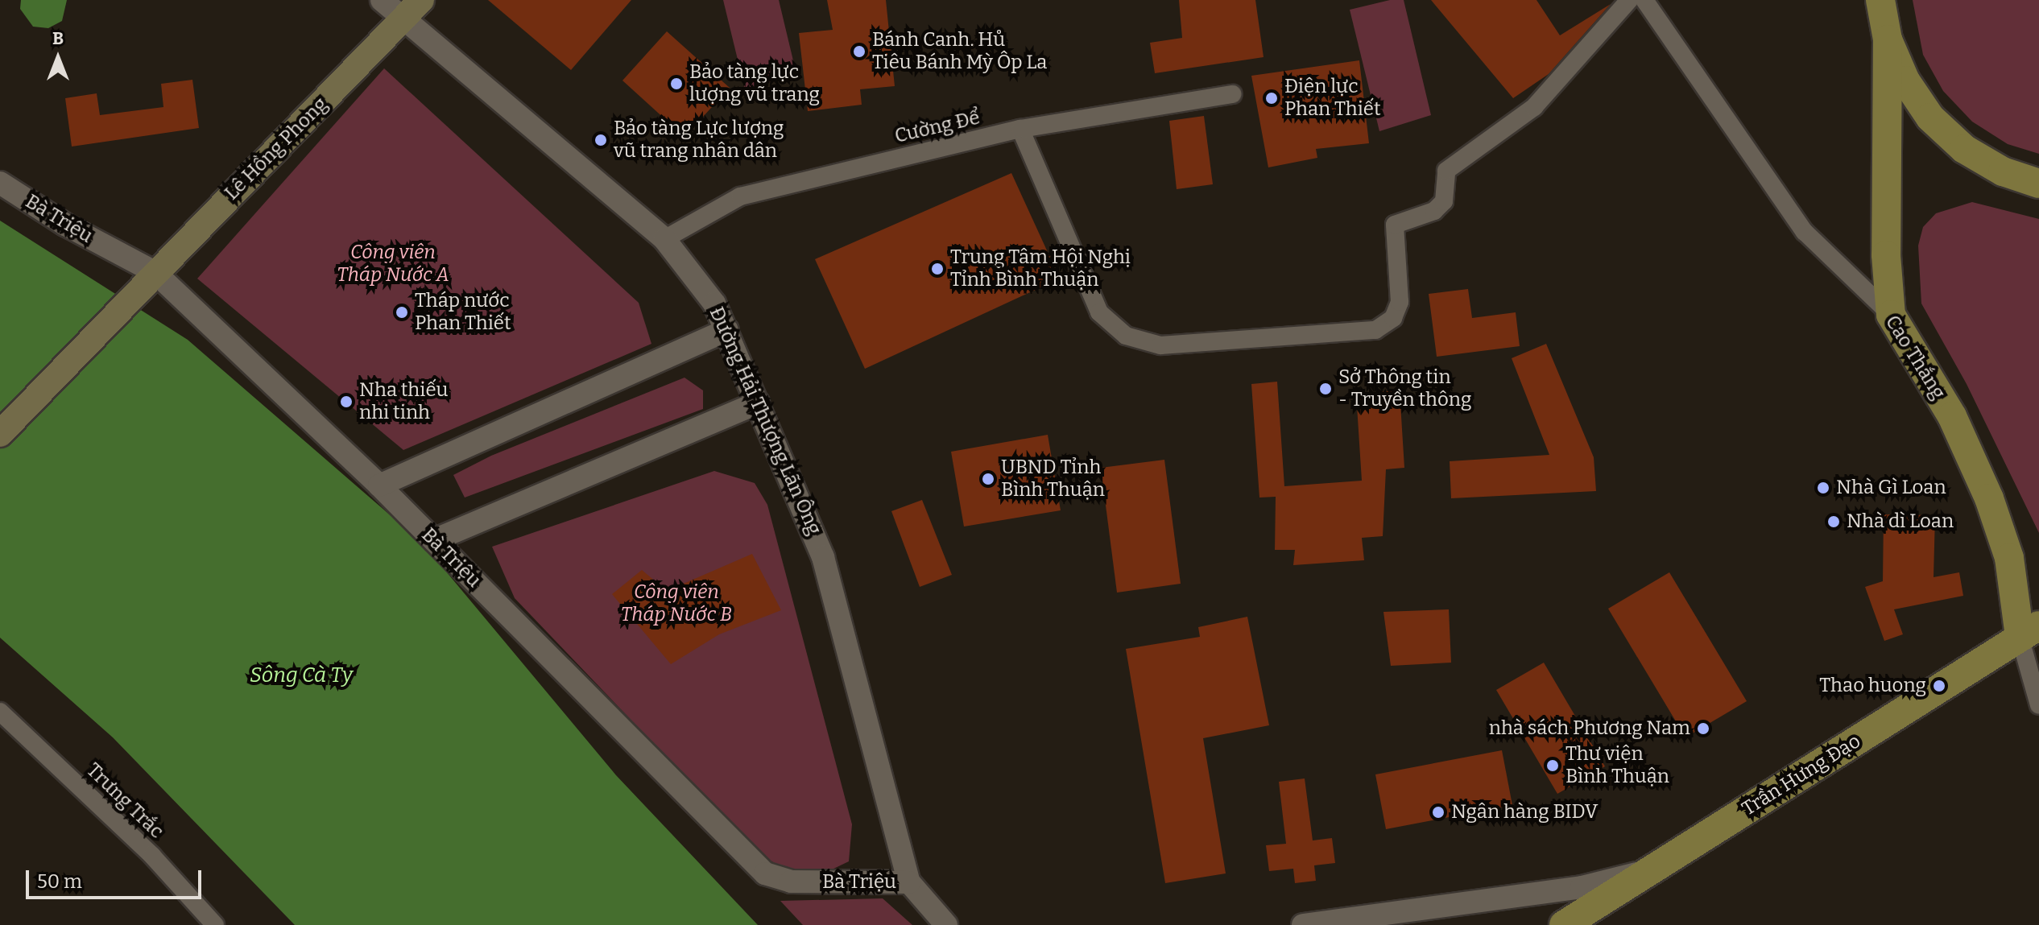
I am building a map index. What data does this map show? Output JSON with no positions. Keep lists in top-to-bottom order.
{
  "streets": {
    "main road": ["Lê Hồng Phong", "Cao Thắng", "Trần Hưng Đạo"],
    "street": [
      "Cường Để",
      "Bà Triệu",
      "Đường Hải Thượng Lãn Ông",
      "Trưng Trắc"
    ]
  },
  "crossings": [
    ["Cường Để", "Đường Hải Thượng Lãn Ông"],
    ["Lê Hồng Phong", "Bà Triệu"],
    ["Lê Hồng Phong", "Đường Hải Thượng Lãn Ông"],
    ["Bà Triệu", "Đường Hải Thượng Lãn Ông"],
    ["Cao Thắng", "Trần Hưng Đạo"]
  ],
  "water": ["Sông Cà Ty"],
  "parks": ["Công viên Tháp Nước A", "Công viên Tháp Nước B"],
  "places": [
    "Bánh Canh. Hů Tiêu Bánh Mỳ Ôp La",
    "Bảo tàng lực lượng vũ trang",
    "Điện lực Phan Thiết",
    "Bảo tàng Lực lượng vũ trang nhân dân",
    "Trung Tâm Hội Nghị Tỉnh Bình Thuận",
    "Tháp nước Phan Thiết",
    "Sở Thông tin - Truyền thông",
    "Nha thiếu nhi tinh",
    "UBND Tỉnh Bình Thuận",
    "Nhà Gì Loan",
    "Nhà dì Loan",
    "Thao huong",
    "nhà sách Phương Nam",
    "Thư viện Bình Thuận",
    "Ngân hàng BIDV"
  ],
  "scale_bar": "50 m",
  "north": "top"
}
